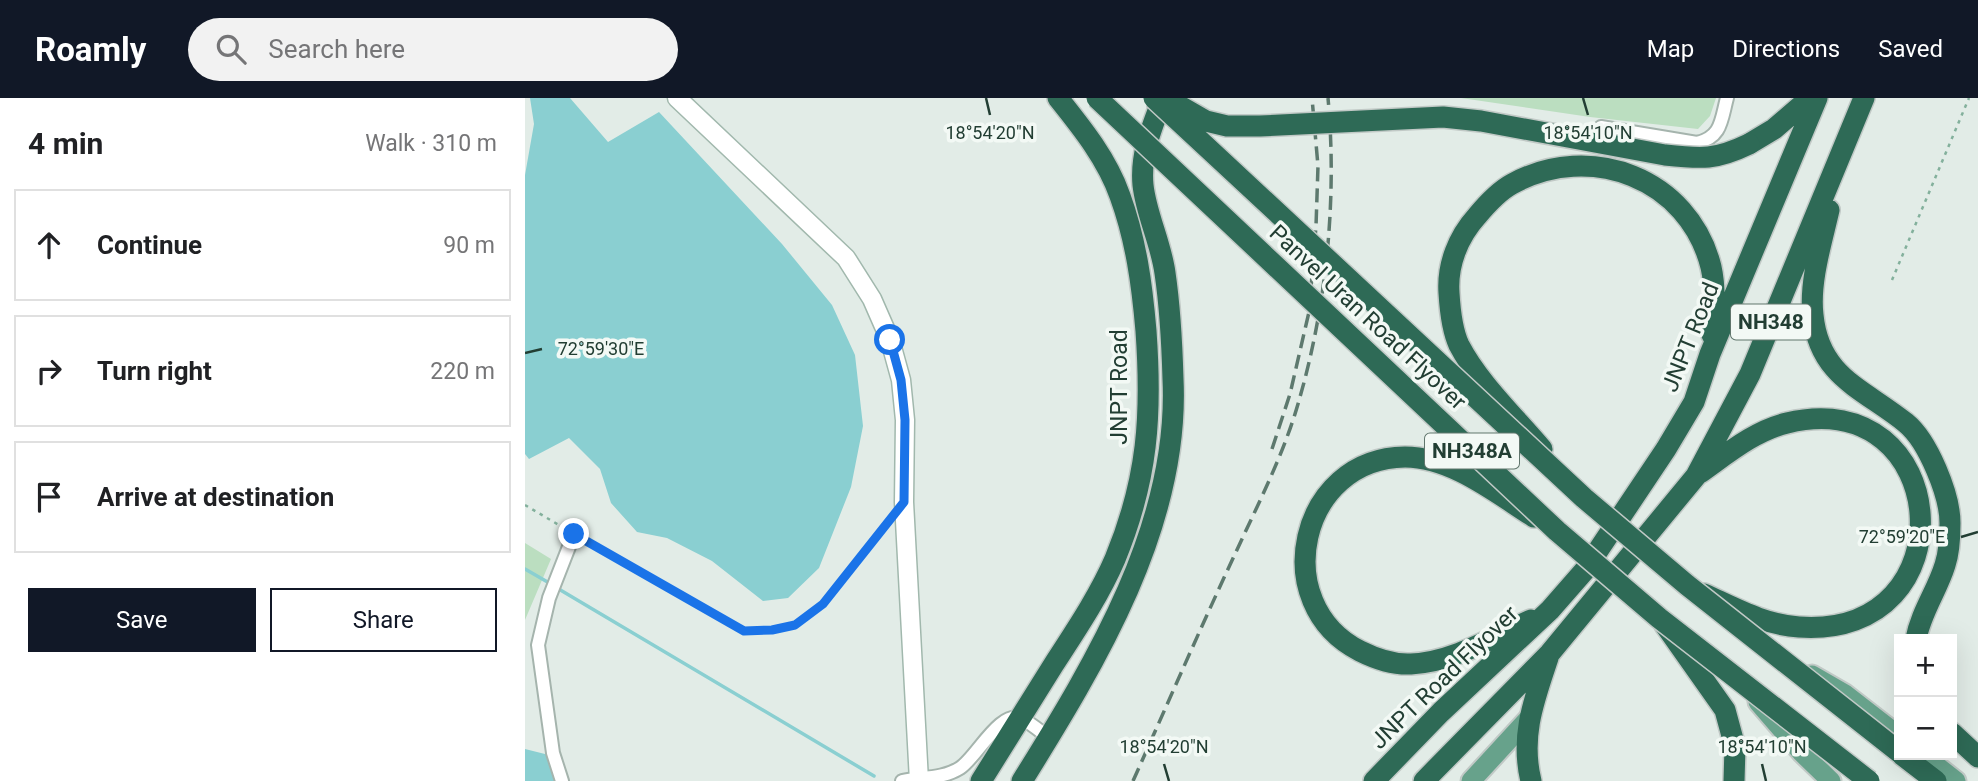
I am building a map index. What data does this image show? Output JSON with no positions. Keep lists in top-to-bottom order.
{
  "streets": {
    "highway": [
      "Panvel Uran Road Flyover",
      "NH348",
      "JNPT Road",
      "NH348A",
      "JNPT Road Flyover"
    ]
  },
  "crossings": [
    ["JNPT Road", "JNPT Road Flyover"]
  ],
  "page": {
    "header": "Roamly",
    "search": "Search here",
    "nav": ["Map", "Directions", "Saved"],
    "heading": ["4 min", "Walk · 310 m"],
    "list": [
      ["Continue", "90 m"],
      ["Turn right", "220 m"],
      "Arrive at destination"
    ],
    "buttons": ["Save", "Share"],
    "map_buttons": ["+", "−"]
  },
  "coordinates": [
    "18°54'20\"N",
    "18°54'10\"N",
    "72°59'30\"E",
    "72°59'20\"E"
  ]
}
